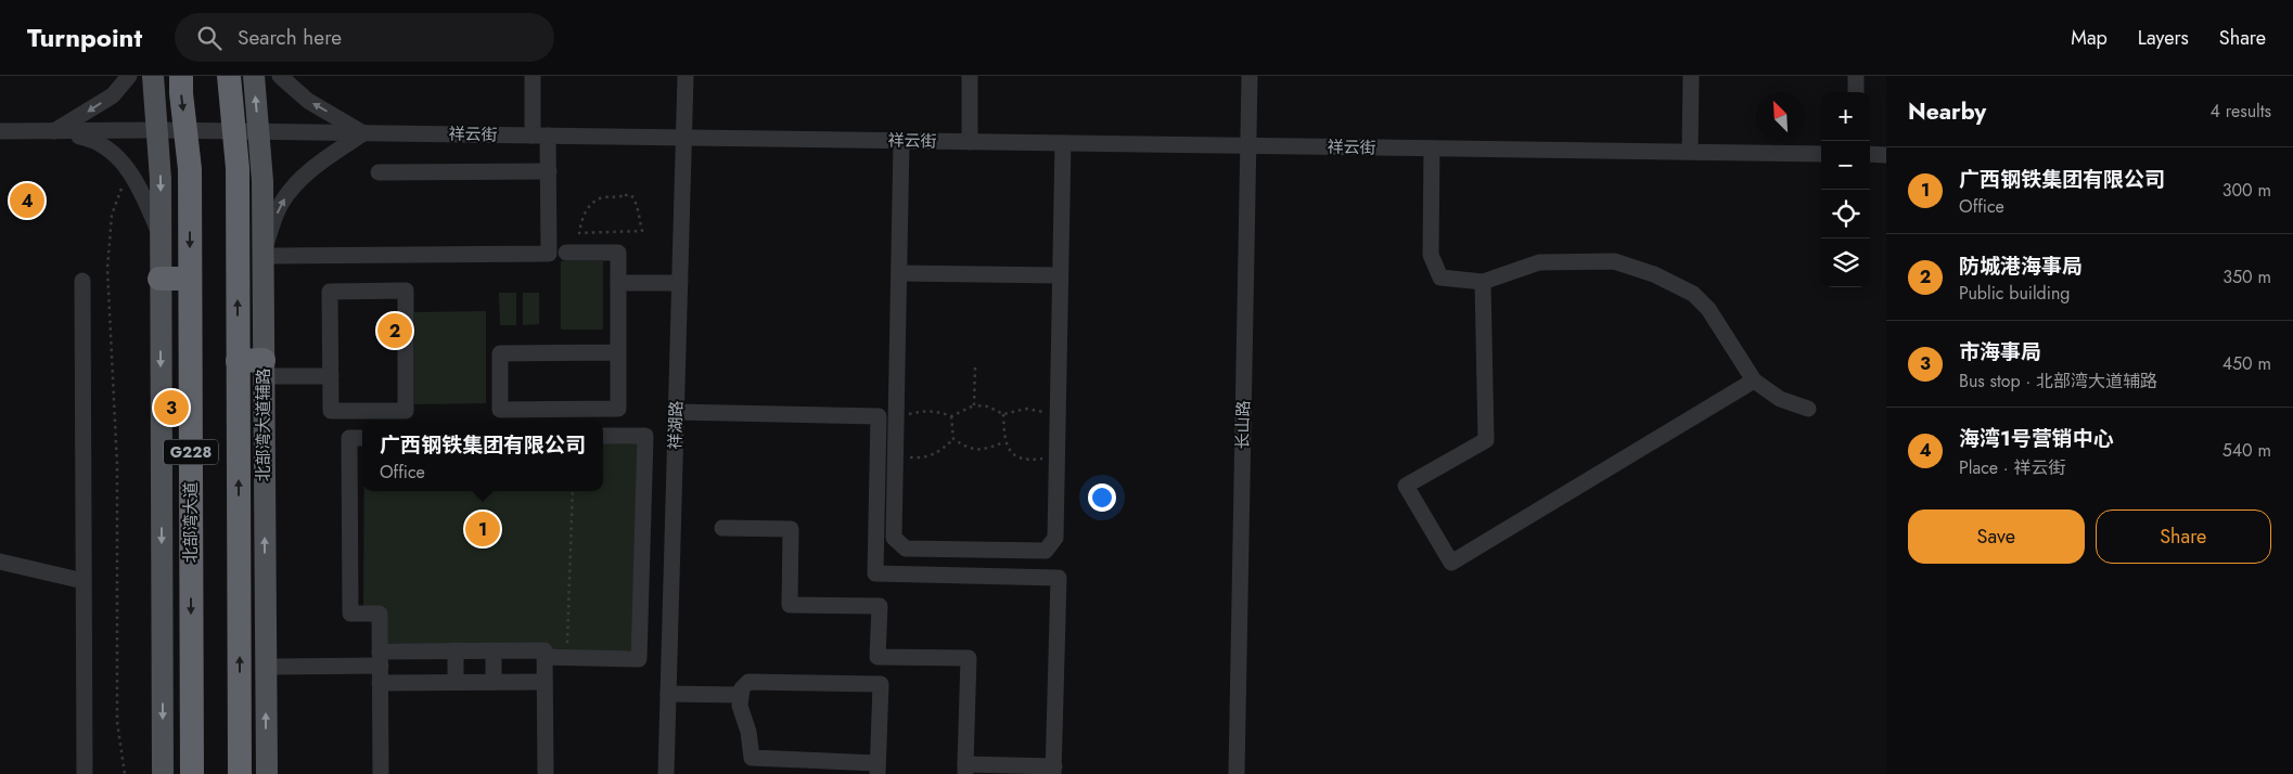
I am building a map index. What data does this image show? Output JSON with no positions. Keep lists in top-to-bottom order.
{
  "streets": {
    "highway": ["G228", "北部湾大道"],
    "main road": ["北部湾大道辅路"],
    "street": ["祥云街", "祥湖路", "长山路"]
  },
  "crossings": [
    ["祥云街", "北部湾大道辅路"],
    ["祥云街", "祥湖路"],
    ["祥云街", "长山路"],
    ["祥云街", "北部湾大道"]
  ],
  "north": "top left",
  "page": {
    "header": "Turnpoint",
    "search": "Search here",
    "nav": ["Map", "Layers", "Share"],
    "heading": ["Nearby", "4 results"],
    "map_buttons": ["+", "−"],
    "list": [
      {
        "mark": "1",
        "name": "广西钢铁集团有限公司",
        "note": "Office",
        "value": "300 m"
      },
      {
        "mark": "2",
        "name": "防城港海事局",
        "note": "Public building",
        "value": "350 m"
      },
      {
        "mark": "3",
        "name": "市海事局",
        "note": "Bus stop · 北部湾大道辅路",
        "value": "450 m"
      },
      {
        "mark": "4",
        "name": "海湾1号营销中心",
        "note": "Place · 祥云街",
        "value": "540 m"
      }
    ],
    "pins": [
      "4",
      "2",
      "3",
      "1"
    ],
    "popup": ["广西钢铁集团有限公司", "Office"],
    "buttons": ["Save", "Share"]
  }
}
